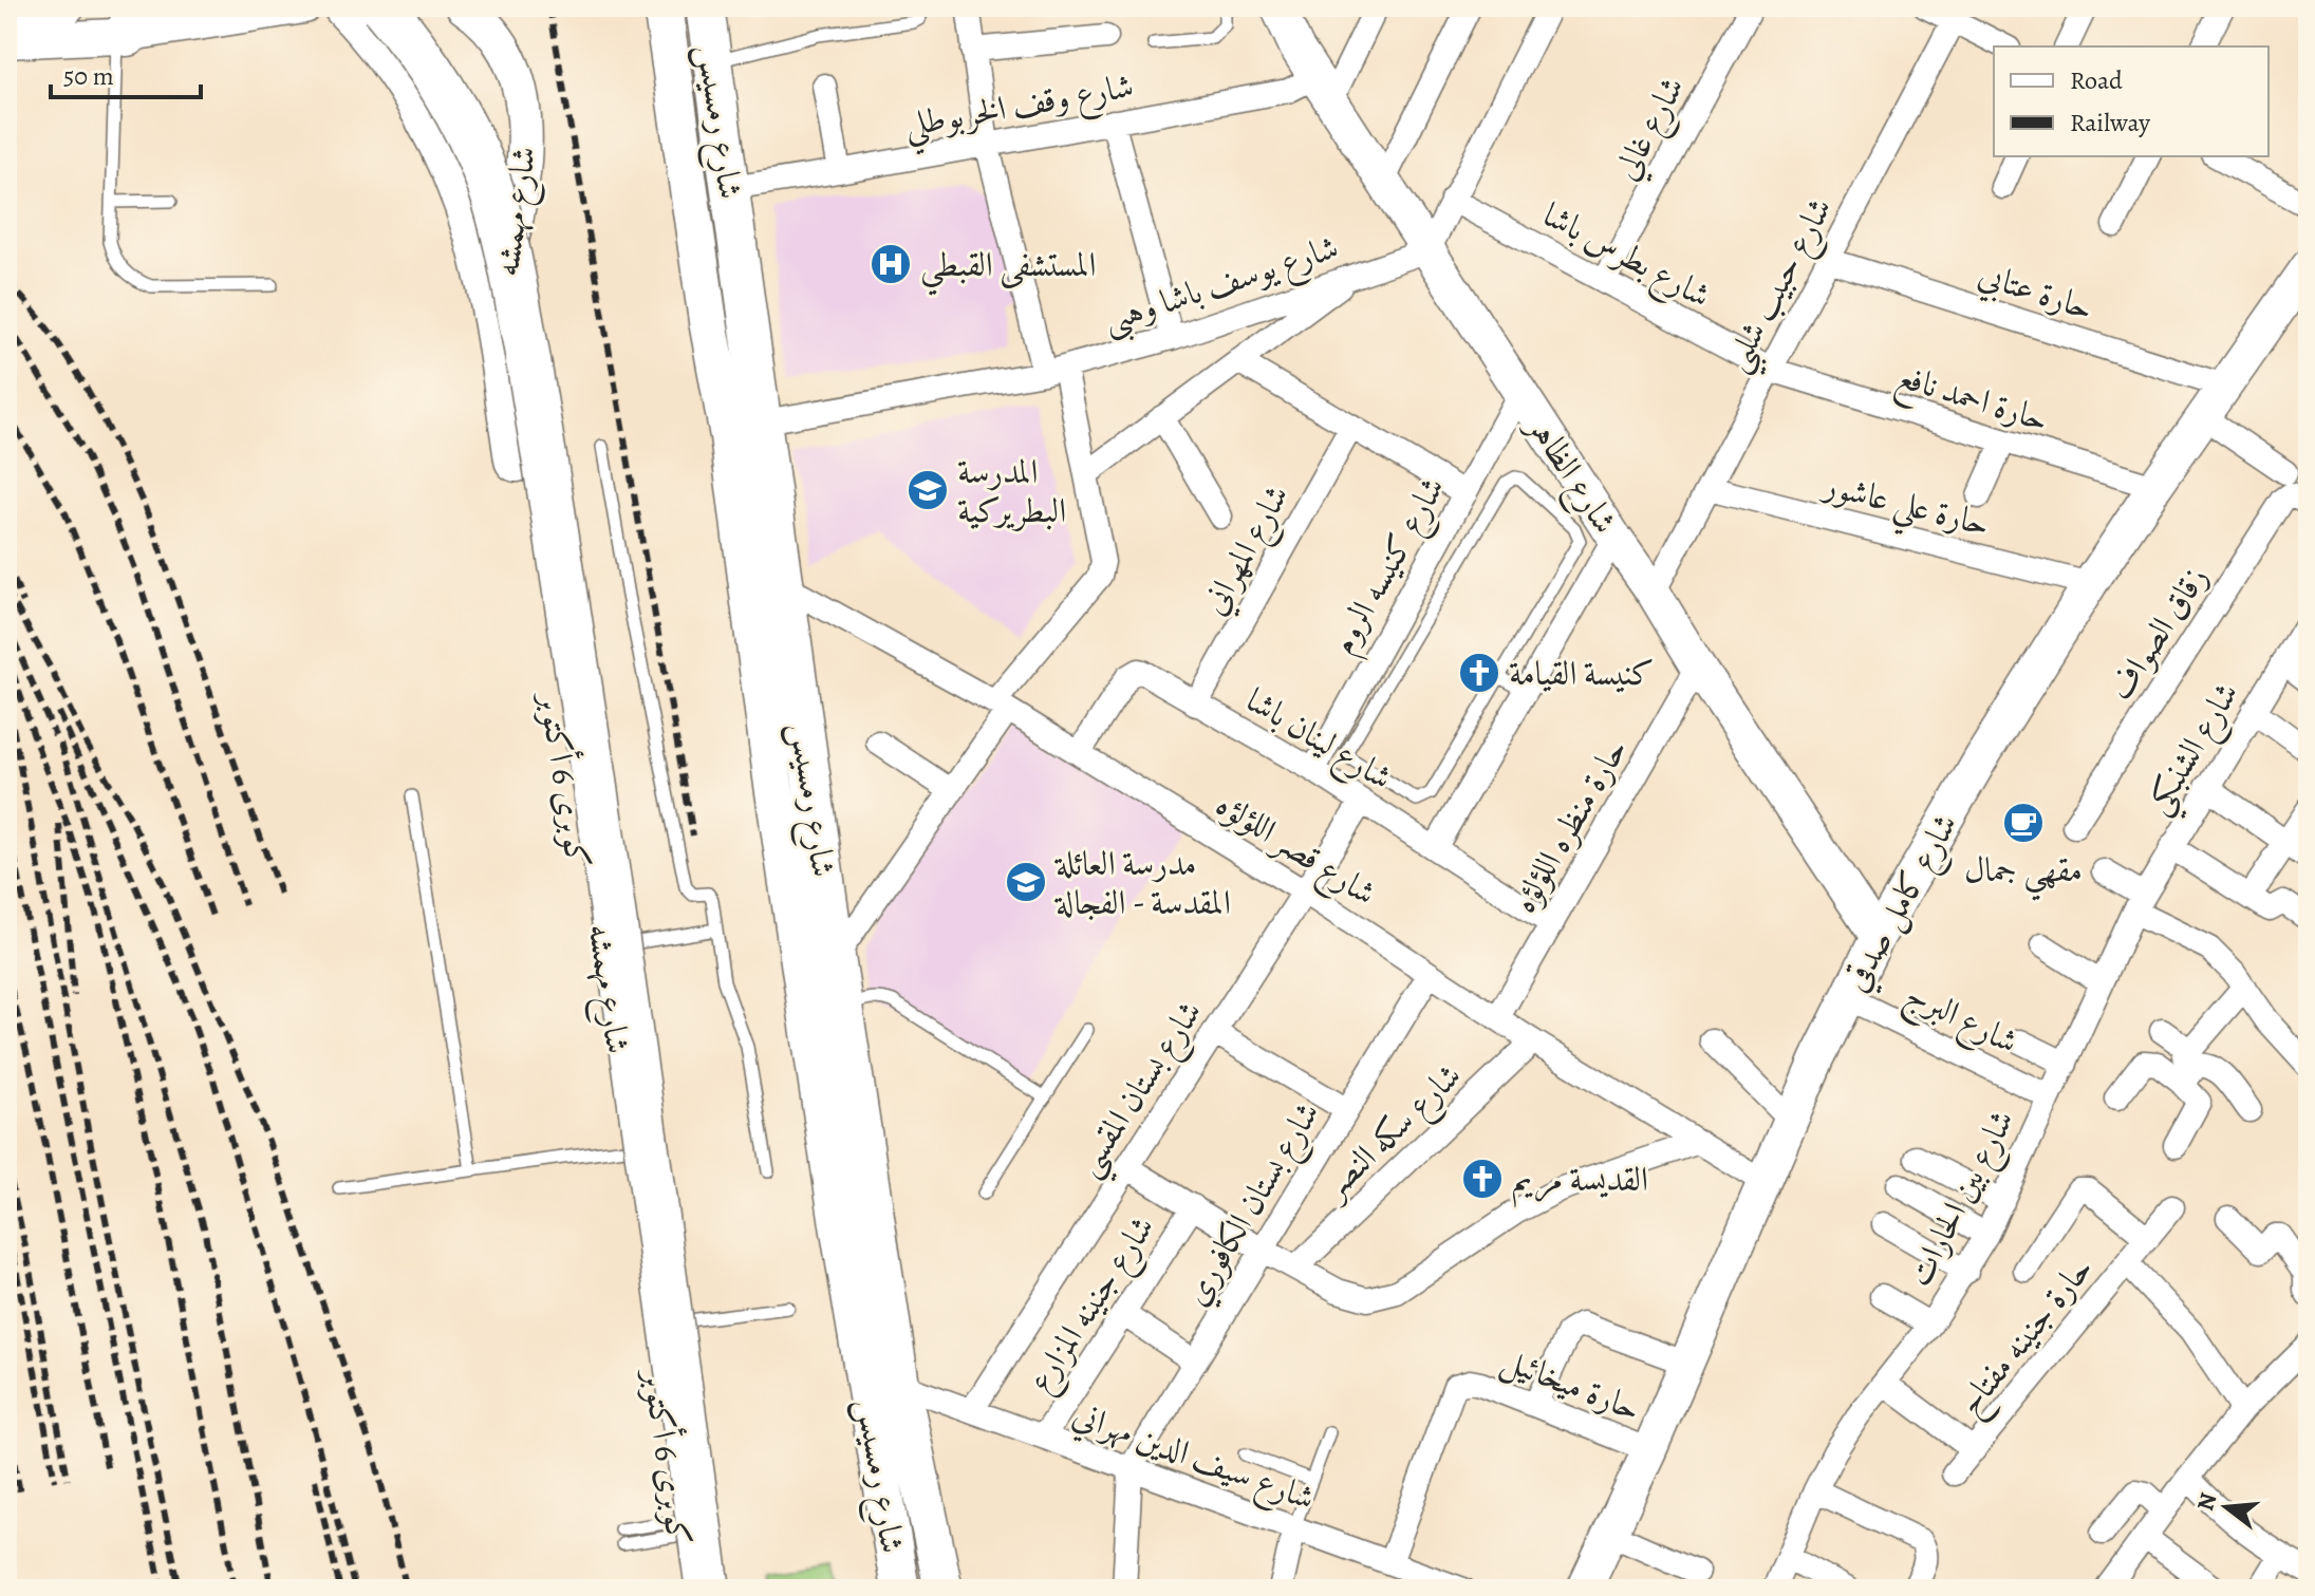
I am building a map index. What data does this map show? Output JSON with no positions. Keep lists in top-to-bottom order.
{
  "streets": {
    "highway": ["كوبرى 6 أكتوبر"],
    "main road": [
      "شارع رمسيس",
      "شارع مهمشه",
      "شارع الظاهر",
      "شارع كامل صدقي"
    ],
    "street": [
      "شارع وقف الخربوطلي",
      "شارع غالي",
      "شارع بطرس باشا",
      "شارع يوسف باشا وهبى",
      "شارع حبيب شلبي",
      "حارة عتابي",
      "حارة احمد نافع",
      "حارة علي عاشور",
      "شارع المهراني",
      "شارع كنيسه الروم",
      "زقاق الصواف",
      "شارع لينان باشا",
      "شارع الشنبكي",
      "حارة منظره اللؤلؤه",
      "شارع قصر اللؤلؤه",
      "شارع البرج",
      "شارع بستان المقسي",
      "شارع سكه النصر",
      "شارع بين الحارات",
      "شارع بستان الكافوري",
      "شارع جنينه المزارع",
      "حارة جنينه مفتاح",
      "حارة ميخائيل",
      "شارع سيف الدين مهراني"
    ]
  },
  "crossings": [
    ["شارع وقف الخربوطلي", "شارع رمسيس"],
    ["شارع وقف الخربوطلي", "شارع الظاهر"],
    ["شارع رمسيس", "شارع يوسف باشا وهبى"],
    ["شارع رمسيس", "شارع قصر اللؤلؤه"],
    ["شارع رمسيس", "شارع سيف الدين مهراني"],
    ["شارع غالي", "شارع بطرس باشا"],
    ["شارع بطرس باشا", "شارع حبيب شلبي"],
    ["شارع بطرس باشا", "حارة احمد نافع"],
    ["شارع يوسف باشا وهبى", "شارع الظاهر"],
    ["شارع حبيب شلبي", "حارة عتابي"],
    ["شارع حبيب شلبي", "حارة احمد نافع"],
    ["شارع حبيب شلبي", "شارع الظاهر"],
    ["شارع حبيب شلبي", "حارة علي عاشور"],
    ["حارة عتابي", "شارع كامل صدقي"],
    ["حارة احمد نافع", "شارع كامل صدقي"],
    ["شارع الظاهر", "شارع كنيسه الروم"],
    ["شارع الظاهر", "حارة منظره اللؤلؤه"],
    ["شارع الظاهر", "شارع كامل صدقي"],
    ["حارة علي عاشور", "شارع كامل صدقي"],
    ["شارع المهراني", "شارع لينان باشا"],
    ["شارع كنيسه الروم", "شارع لينان باشا"],
    ["شارع لينان باشا", "حارة منظره اللؤلؤه"],
    ["شارع لينان باشا", "شارع قصر اللؤلؤه"],
    ["شارع لينان باشا", "شارع بستان المقسي"],
    ["شارع الشنبكي", "شارع بين الحارات"],
    ["حارة منظره اللؤلؤه", "شارع قصر اللؤلؤه"],
    ["شارع قصر اللؤلؤه", "شارع كامل صدقي"],
    ["شارع قصر اللؤلؤه", "شارع بستان المقسي"],
    ["شارع قصر اللؤلؤه", "شارع سكه النصر"],
    ["شارع قصر اللؤلؤه", "شارع بستان الكافوري"],
    ["شارع كامل صدقي", "شارع البرج"],
    ["شارع كامل صدقي", "حارة ميخائيل"],
    ["شارع البرج", "شارع بين الحارات"],
    ["شارع بستان المقسي", "شارع سيف الدين مهراني"],
    ["شارع بين الحارات", "حارة جنينه مفتاح"],
    ["شارع بستان الكافوري", "شارع سيف الدين مهراني"],
    ["شارع جنينه المزارع", "شارع سيف الدين مهراني"],
    ["حارة ميخائيل", "شارع سيف الدين مهراني"]
  ],
  "places": {
    "hospital": ["المستشفى القبطي"],
    "school or university": ["المدرسة البطريركية", "مدرسة العائلة المقدسة - الفجالة"],
    "church": ["كنيسة القيامة", "القديسة مريم"],
    "cafe": ["مقهي جمال"]
  },
  "legend": ["Road", "Railway"],
  "scale_bar": "50 m",
  "north": "left"
}
